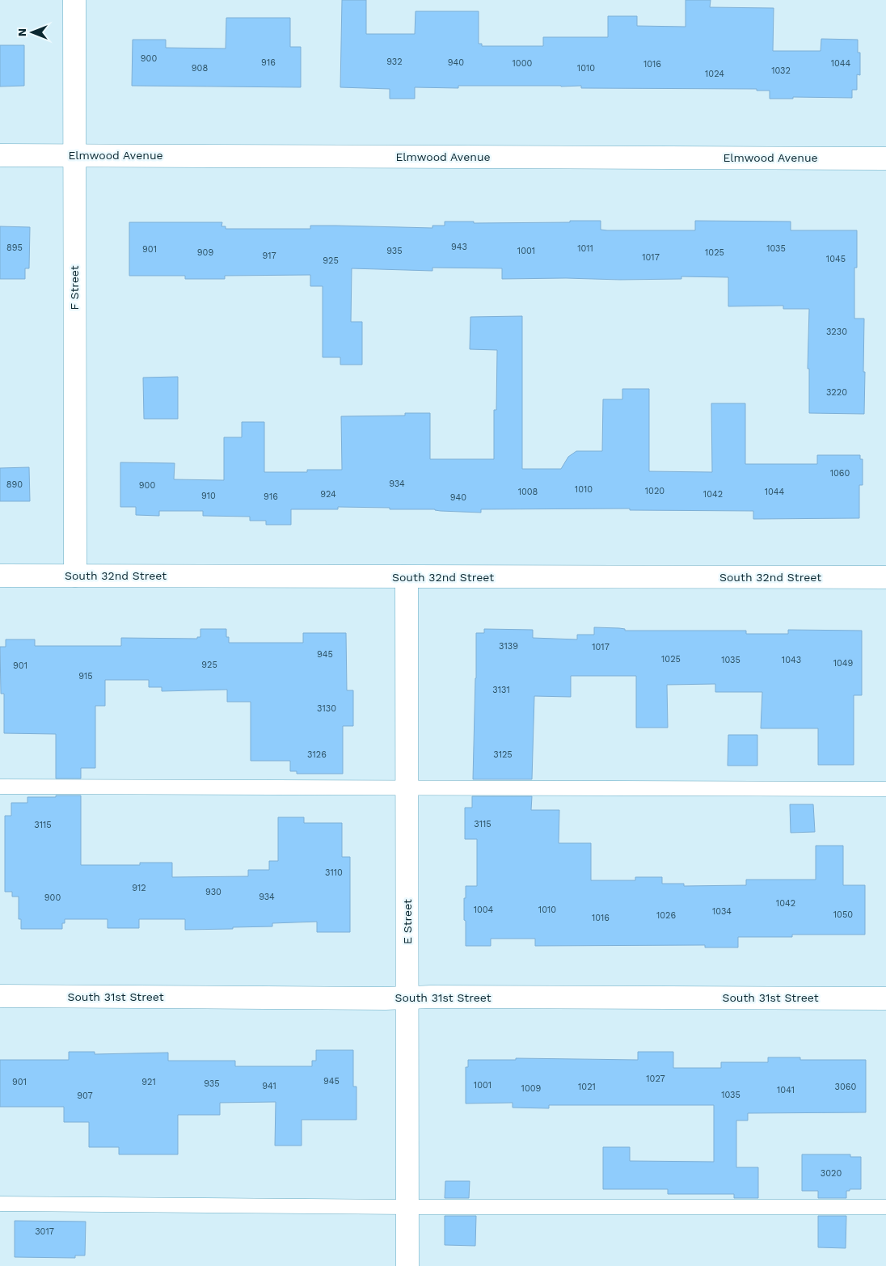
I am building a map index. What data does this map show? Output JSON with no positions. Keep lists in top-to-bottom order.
{
  "streets": {
    "street": [
      "Elmwood Avenue",
      "F Street",
      "South 32nd Street",
      "E Street",
      "South 31st Street"
    ]
  },
  "crossings": [
    ["Elmwood Avenue", "F Street"],
    ["F Street", "South 32nd Street"],
    ["South 32nd Street", "E Street"],
    ["E Street", "South 31st Street"]
  ],
  "house_numbers": [
    "900",
    "932",
    "916",
    "940",
    "1000",
    "1044",
    "1016",
    "908",
    "1010",
    "1032",
    "1024",
    "943",
    "895",
    "1011",
    "1035",
    "901",
    "935",
    "1001",
    "909",
    "1025",
    "917",
    "1017",
    "1045",
    "925",
    "3230",
    "3220",
    "1060",
    "934",
    "890",
    "900",
    "1010",
    "1020",
    "1008",
    "1044",
    "924",
    "1042",
    "910",
    "916",
    "940",
    "3139",
    "1017",
    "945",
    "1025",
    "1035",
    "1043",
    "1049",
    "925",
    "901",
    "915",
    "3131",
    "3130",
    "3126",
    "3125",
    "3115",
    "3115",
    "3110",
    "912",
    "930",
    "934",
    "900",
    "1042",
    "1004",
    "1010",
    "1034",
    "1050",
    "1026",
    "1016",
    "1027",
    "945",
    "901",
    "921",
    "935",
    "1001",
    "941",
    "1021",
    "3060",
    "1009",
    "1041",
    "1035",
    "907",
    "3020",
    "3017"
  ],
  "north": "left"
}
